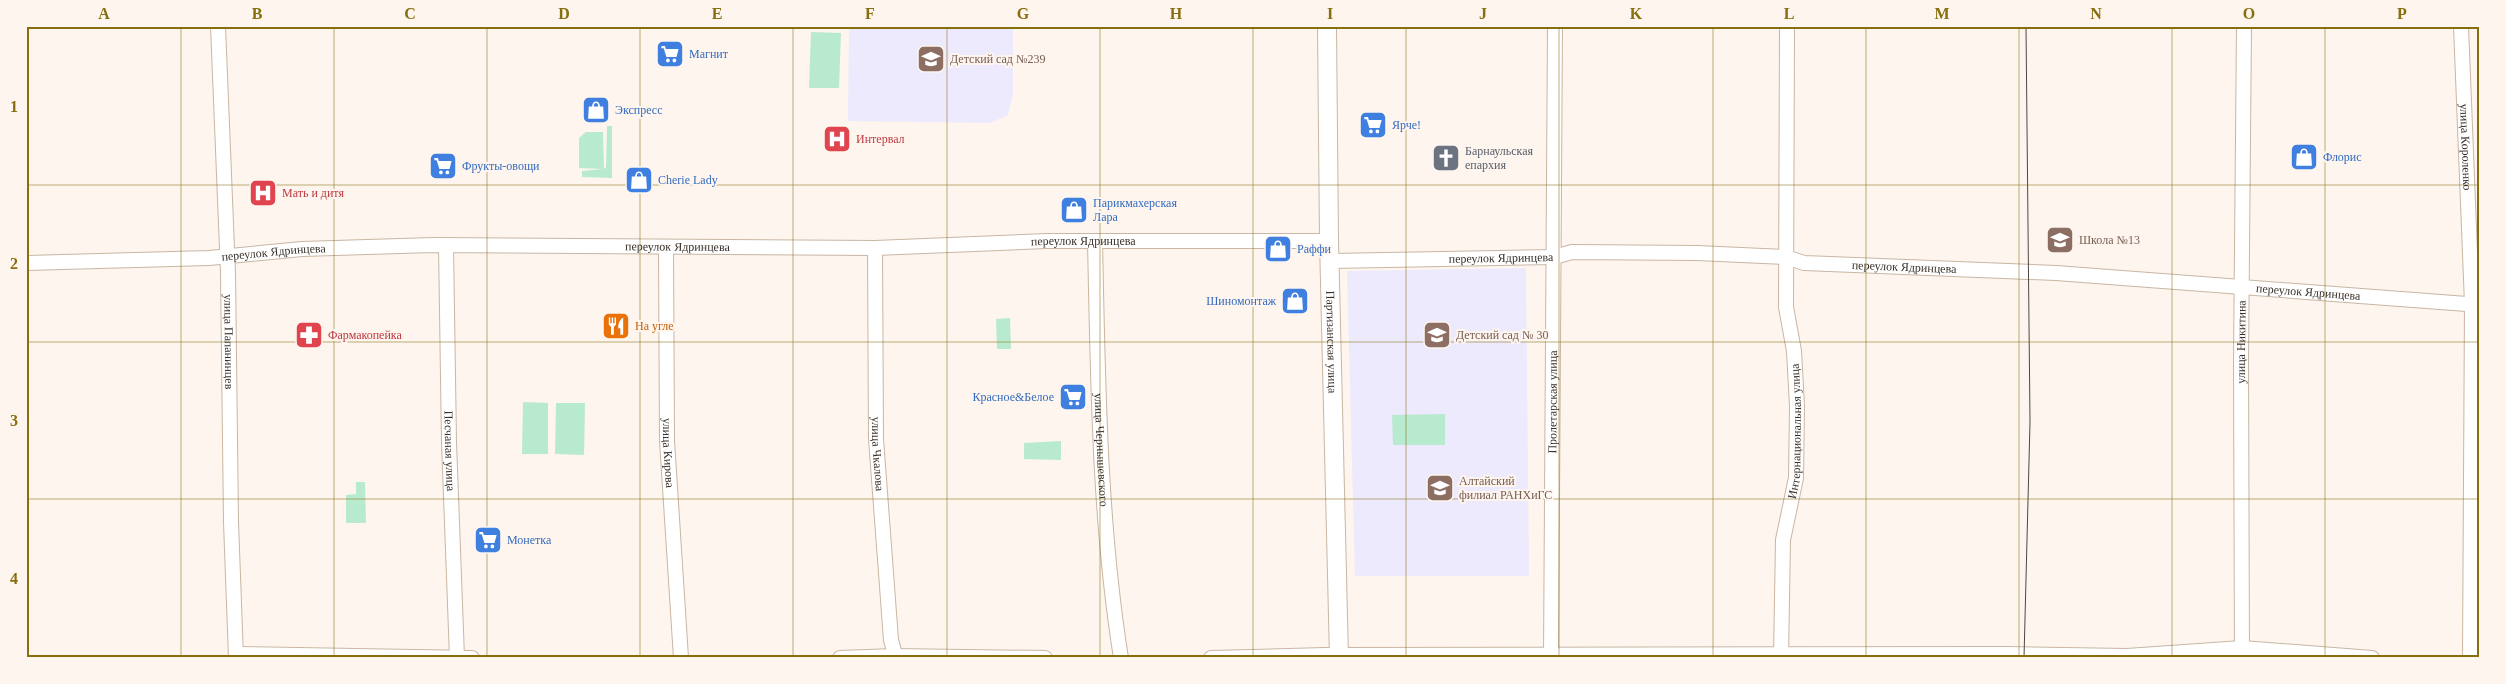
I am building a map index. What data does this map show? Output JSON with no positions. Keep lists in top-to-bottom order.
{
  "streets": {
    "main road": ["Партизанская улица"],
    "street": [
      "улица Короленко",
      "переулок Ядринцева",
      "улица Папанинцев",
      "улица Никитина",
      "Пролетарская улица",
      "Интернациональная улица",
      "улица Чернышевского",
      "Песчаная улица",
      "улица Кирова",
      "улица Чкалова"
    ]
  },
  "crossings": [
    ["улица Короленко", "переулок Ядринцева"],
    ["переулок Ядринцева", "улица Папанинцев"],
    ["переулок Ядринцева", "Партизанская улица"],
    ["переулок Ядринцева", "улица Никитина"],
    ["переулок Ядринцева", "Пролетарская улица"],
    ["переулок Ядринцева", "Интернациональная улица"],
    ["переулок Ядринцева", "улица Чернышевского"],
    ["переулок Ядринцева", "Песчаная улица"],
    ["переулок Ядринцева", "улица Кирова"],
    ["переулок Ядринцева", "улица Чкалова"]
  ],
  "places": {
    "supermarket": [
      "Магнит",
      "Ярче!",
      "Фрукты-овощи",
      "Красное&Белое",
      "Монетка"
    ],
    "school or university": [
      "Детский сад №239",
      "Школа №13",
      "Детский сад № 30",
      "Алтайский филиал РАНХиГС"
    ],
    "shop": [
      "Экспресс",
      "Флорис",
      "Cherie Lady",
      "Парикмахерская Лара",
      "Раффи",
      "Шиномонтаж"
    ],
    "hospital": ["Интервал", "Мать и дитя"],
    "church": ["Барнаульская епархия"],
    "restaurant": ["На угле"],
    "pharmacy": ["Фармакопейка"]
  },
  "grid": {
    "columns": [
      "A",
      "B",
      "C",
      "D",
      "E",
      "F",
      "G",
      "H",
      "I",
      "J",
      "K",
      "L",
      "M",
      "N",
      "O",
      "P"
    ],
    "rows": [
      "1",
      "2",
      "3",
      "4"
    ]
  }
}
